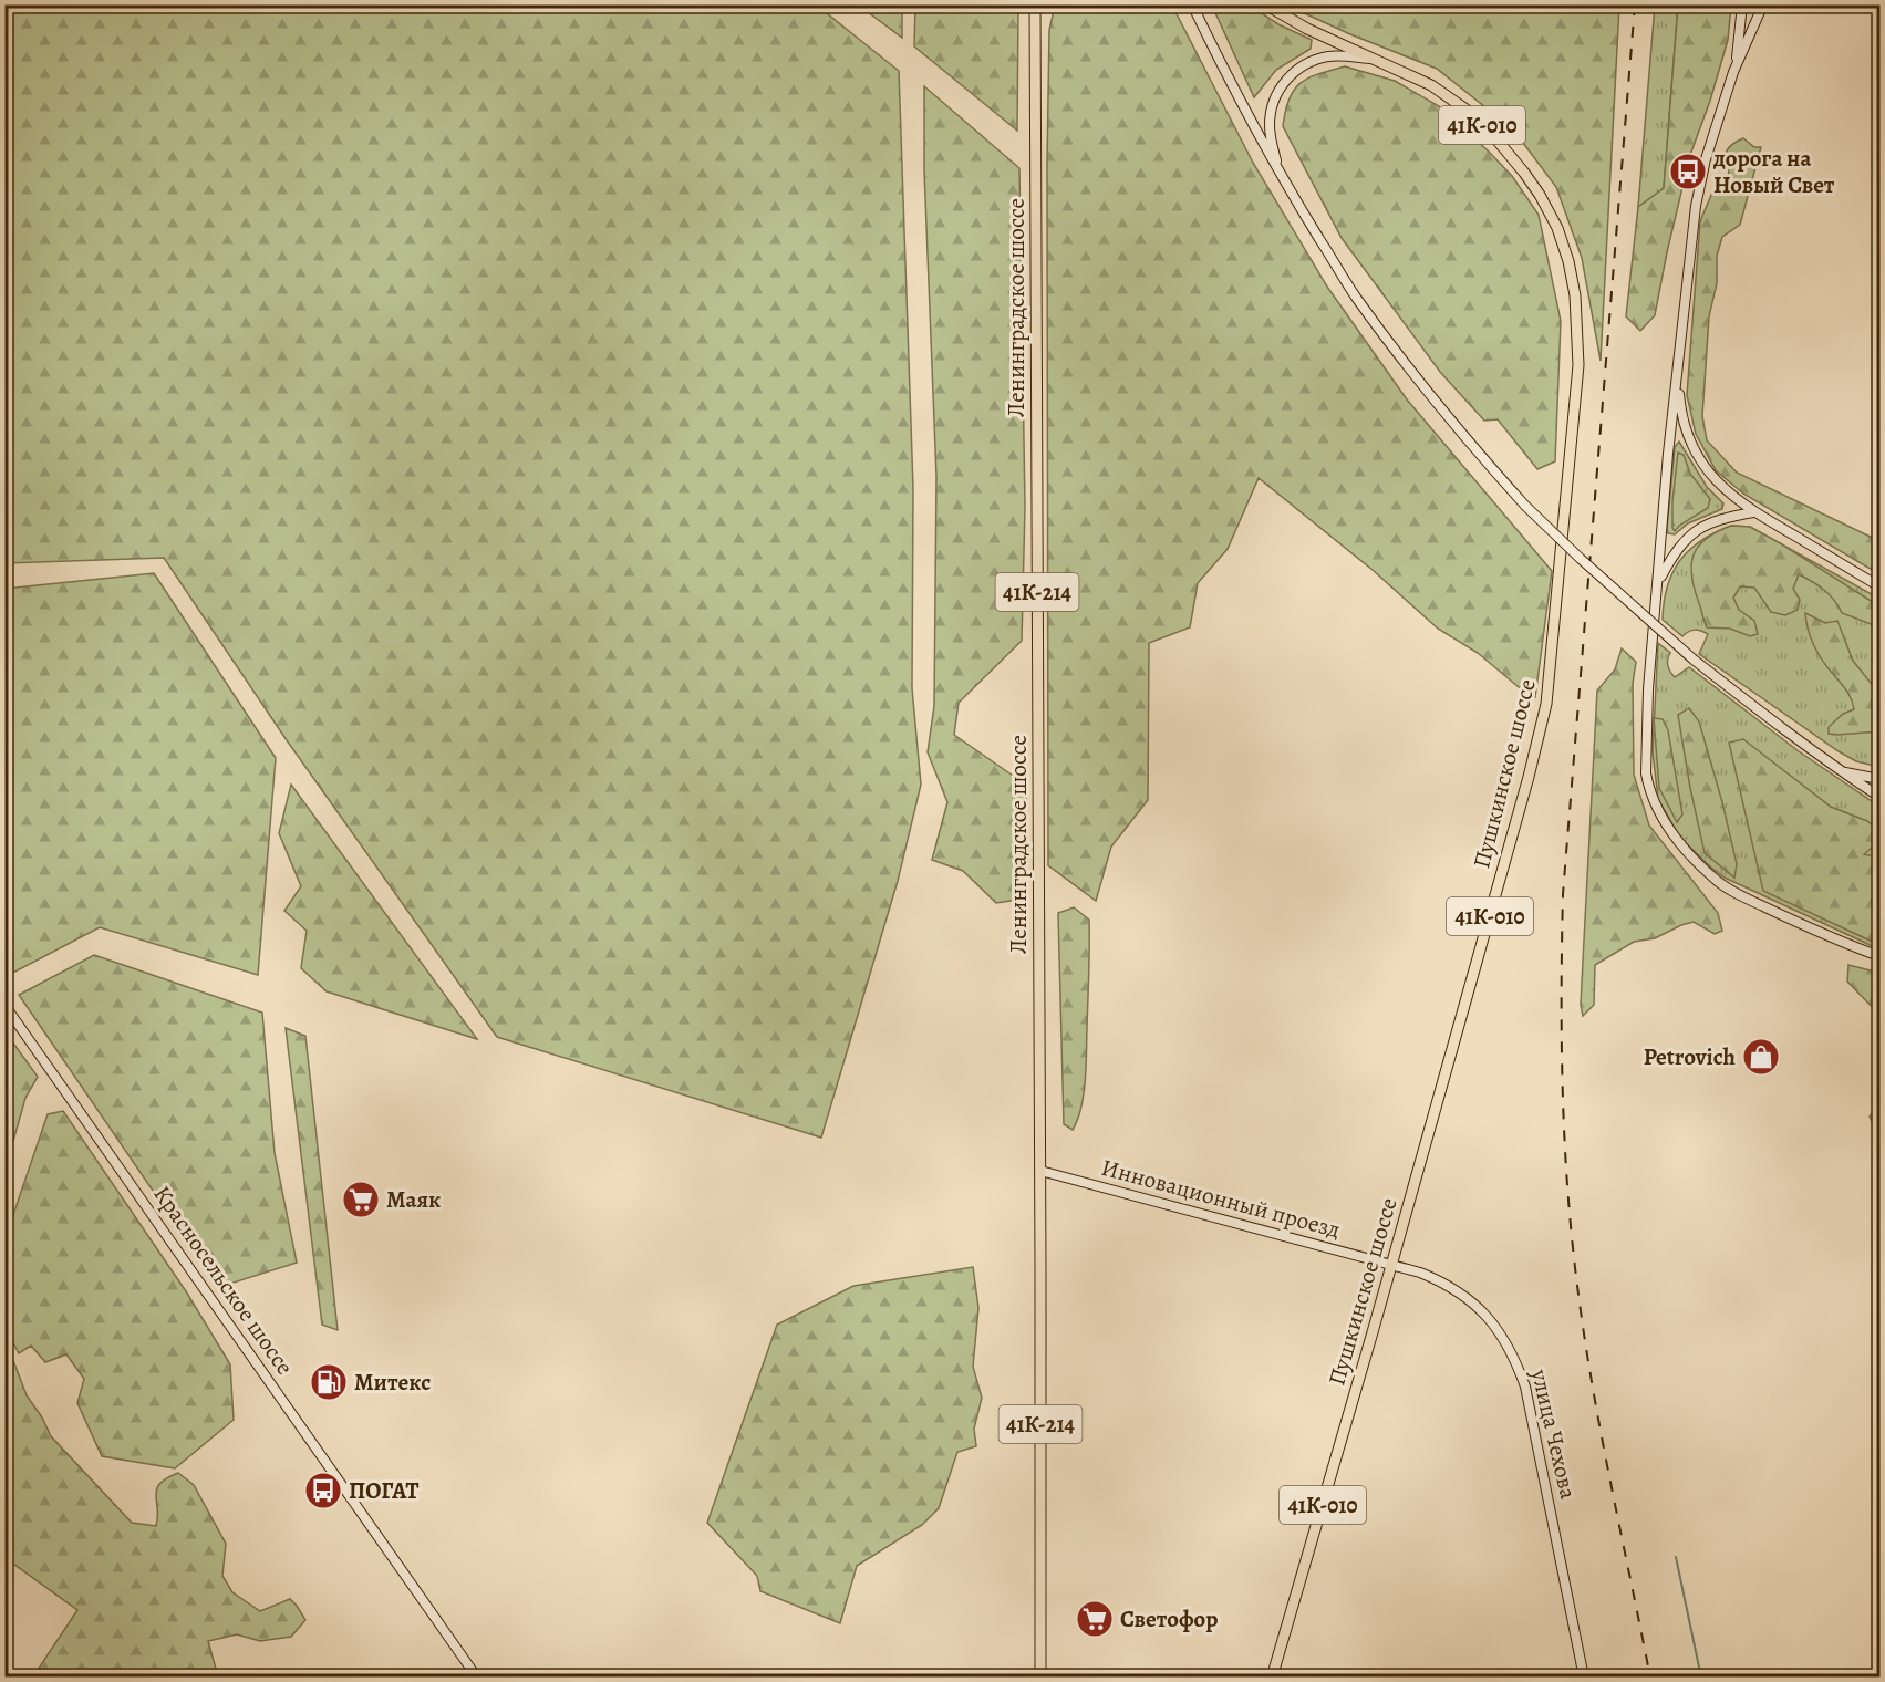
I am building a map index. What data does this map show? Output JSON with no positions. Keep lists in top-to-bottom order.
{
  "streets": {
    "main road": [
      "41К-010",
      "Ленинградское шоссе",
      "41К-214",
      "Пушкинское шоссе"
    ],
    "street": ["Инновационный проезд", "Красносельское шоссе", "улица Чехова"]
  },
  "crossings": [
    ["Ленинградское шоссе", "Инновационный проезд"],
    ["Пушкинское шоссе", "Инновационный проезд"],
    ["Пушкинское шоссе", "улица Чехова"],
    ["Инновационный проезд", "улица Чехова"]
  ],
  "places": {
    "bus stop": ["дорога на Новый Свет", "ПОГАТ"],
    "shop": ["Petrovich"],
    "supermarket": ["Маяк", "Светофор"],
    "fuel station": ["Митекс"]
  }
}
